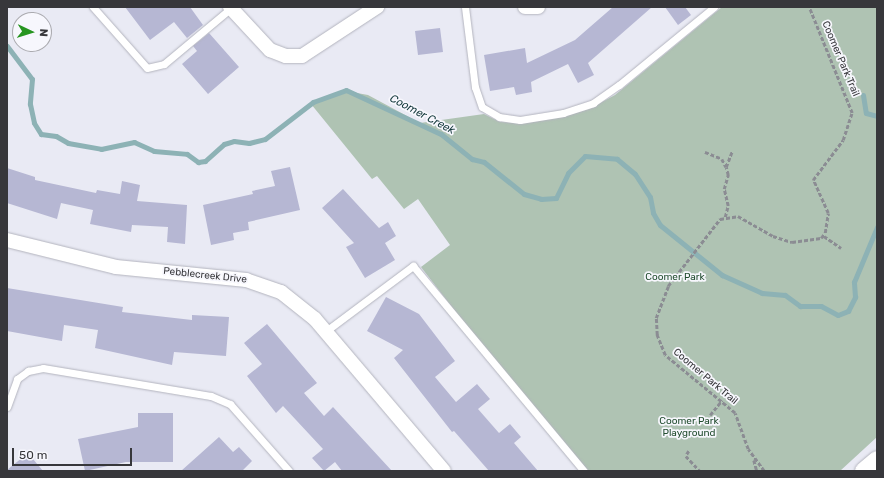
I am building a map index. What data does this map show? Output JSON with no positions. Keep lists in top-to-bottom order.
{
  "streets": {
    "street": ["Pebblecreek Drive"],
    "path": ["Coomer Park Trail"]
  },
  "water": ["Coomer Creek"],
  "parks": ["Coomer Park", "Coomer Park Playground"],
  "scale_bar": "50 m",
  "north": "right"
}
